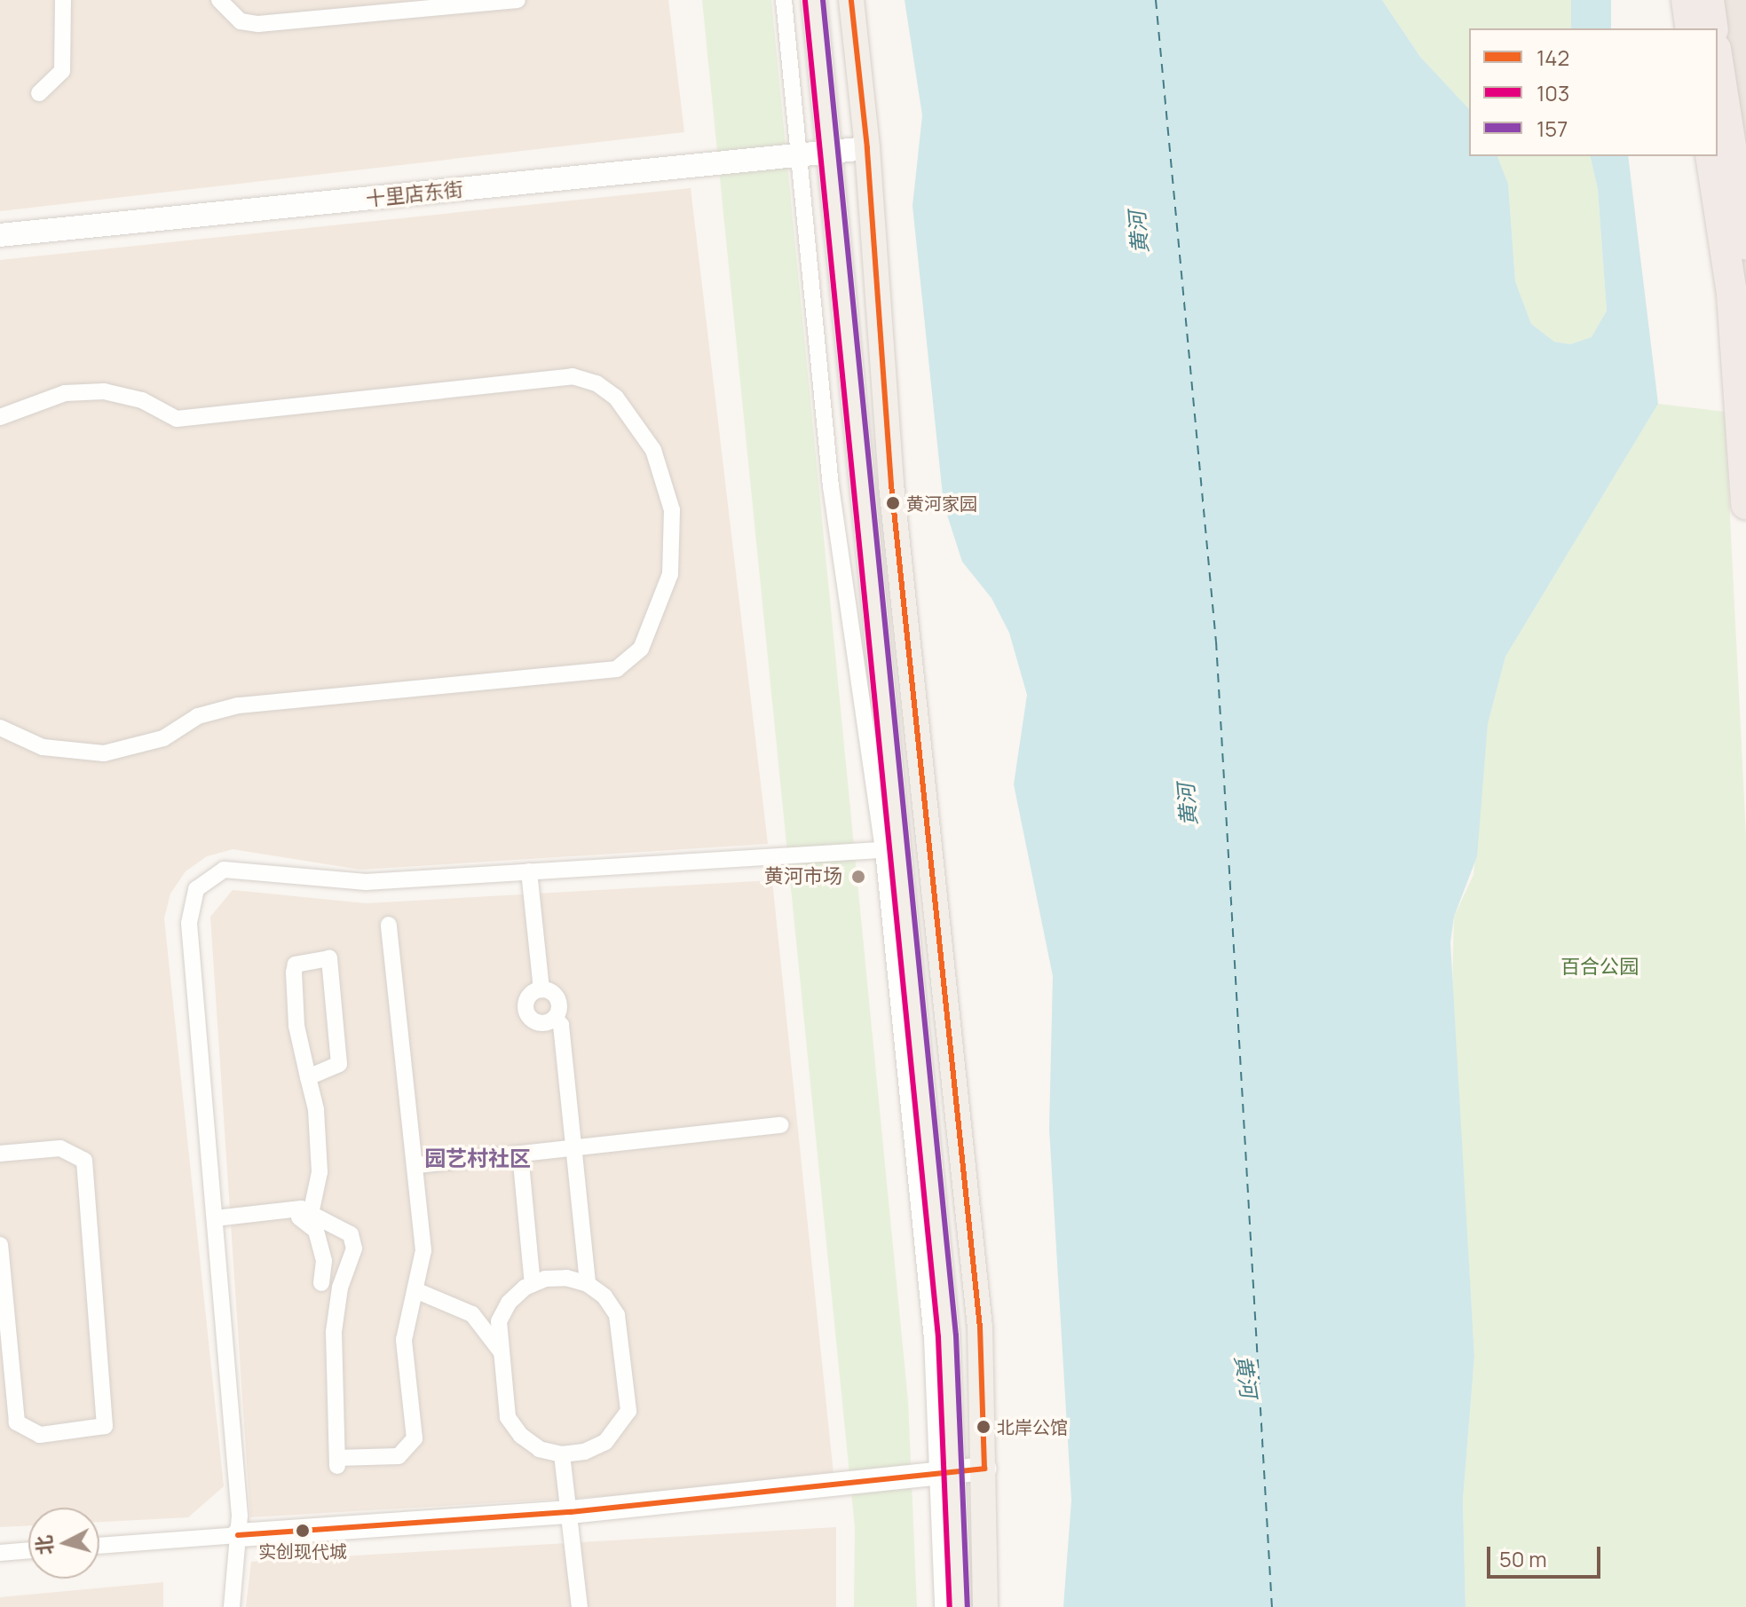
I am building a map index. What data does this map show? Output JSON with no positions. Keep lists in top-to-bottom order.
{
  "streets": {
    "street": ["十里店东街"]
  },
  "districts": ["园艺村社区"],
  "water": ["黄河"],
  "parks": ["百合公园"],
  "places": [
    "黄河家园",
    "黄河市场",
    "北岸公馆",
    "实创现代城"
  ],
  "lines": ["transit line 142", "transit line 157", "transit line 103"],
  "legend": ["142", "103", "157"],
  "scale_bar": "50 m",
  "north": "left"
}
